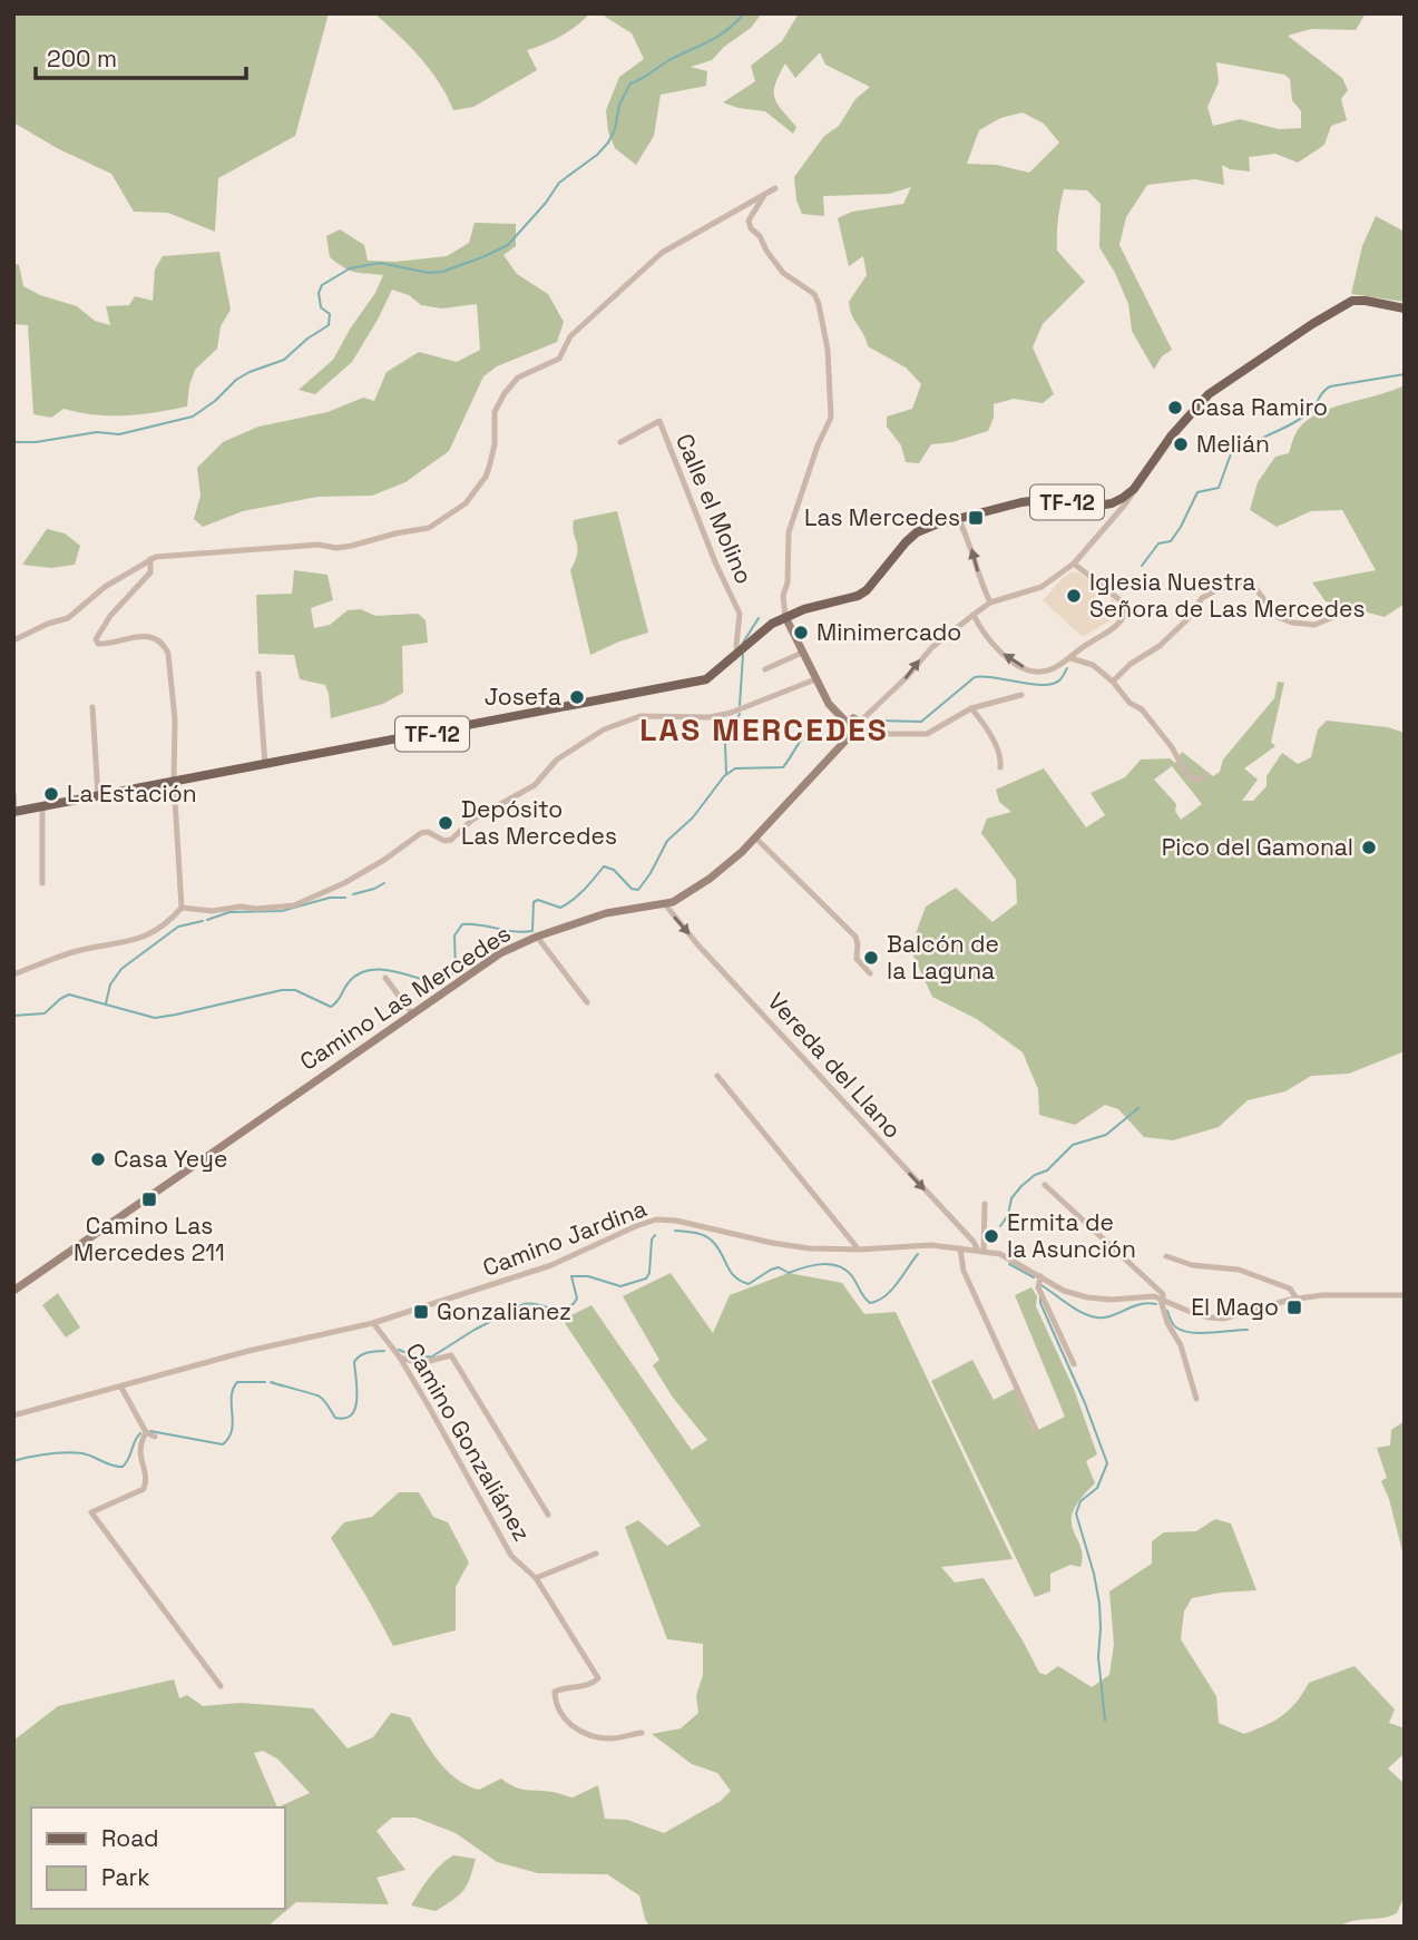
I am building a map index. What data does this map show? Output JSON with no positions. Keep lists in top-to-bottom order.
{
  "streets": {
    "main road": ["TF-12", "Camino Las Mercedes"],
    "street": [
      "Calle el Molino",
      "Vereda del Llano",
      "Camino Jardina",
      "Camino Gonzaliánez"
    ]
  },
  "crossings": [
    ["TF-12", "Calle el Molino"],
    ["Camino Las Mercedes", "Vereda del Llano"],
    ["Vereda del Llano", "Camino Jardina"],
    ["Camino Jardina", "Camino Gonzaliánez"]
  ],
  "one_way": ["Vereda del Llano"],
  "districts": ["LAS MERCEDES"],
  "places": {
    "other": [
      "Casa Ramiro",
      "Melián",
      "Iglesia Nuestra Señora de Las Mercedes",
      "Minimercado",
      "Josefa",
      "La Estación",
      "Depósito Las Mercedes",
      "Pico del Gamonal",
      "Balcón de la Laguna",
      "Casa Yeye",
      "Ermita de la Asunción"
    ],
    "transit": [
      "Las Mercedes",
      "Camino Las Mercedes 211",
      "El Mago",
      "Gonzalianez"
    ]
  },
  "legend": ["Road", "Park"],
  "scale_bar": "200 m"
}
